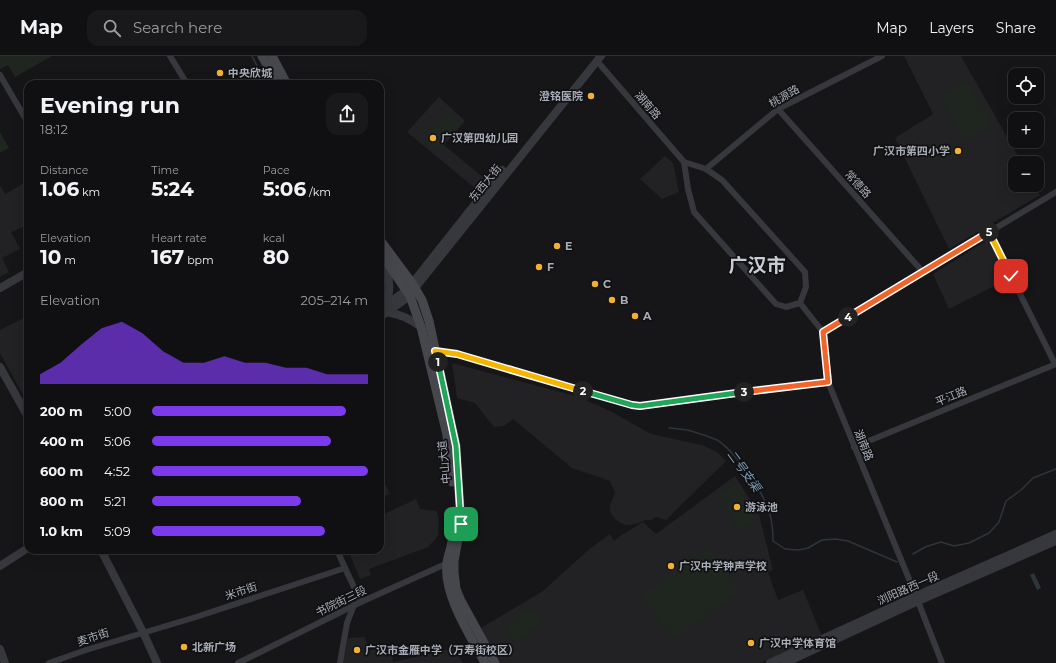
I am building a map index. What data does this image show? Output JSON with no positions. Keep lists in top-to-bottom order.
{
  "streets": {
    "main road": ["中山大道"],
    "street": [
      "桃源路",
      "湖南路",
      "东西大街",
      "常德路",
      "平江路",
      "浏阳路西一段",
      "米市街",
      "书院街三段",
      "麦市街"
    ]
  },
  "crossings": [
    ["桃源路", "常德路"],
    ["湖南路", "东西大街"],
    ["湖南路", "平江路"],
    ["湖南路", "浏阳路西一段"],
    ["东西大街", "中山大道"],
    ["中山大道", "书院街三段"],
    ["米市街", "麦市街"]
  ],
  "districts": ["广汉市"],
  "water": ["二号支渠"],
  "places": [
    "中央欣城",
    "澄铭医院",
    "广汉第四幼儿园",
    "广汉市第四小学",
    "E",
    "F",
    "C",
    "B",
    "A",
    "游泳池",
    "广汉中学钟声学校",
    "广汉中学体育馆",
    "北新广场",
    "广汉市金雁中学（万寿街校区）"
  ],
  "page": {
    "header": "Map",
    "search": "Search here",
    "nav": ["Map", "Layers", "Share"],
    "map_buttons": ["+", "−"],
    "heading": ["Evening run", "18:12"],
    "stats": [
      ["Distance", "1.06 km"],
      ["Time", "5:24"],
      ["Pace", "5:06 /km"],
      ["Elevation", "10 m"],
      ["Heart rate", "167 bpm"],
      ["kcal", "80"]
    ],
    "pins": [
      "5",
      "4",
      "1",
      "2",
      "3"
    ],
    "chart": ["Elevation", "205–214 m"],
    "list": [
      {
        "name": "200 m",
        "note": "5:00"
      },
      {
        "name": "400 m",
        "note": "5:06"
      },
      {
        "name": "600 m",
        "note": "4:52"
      },
      {
        "name": "800 m",
        "note": "5:21"
      },
      {
        "name": "1.0 km",
        "note": "5:09"
      }
    ]
  }
}
